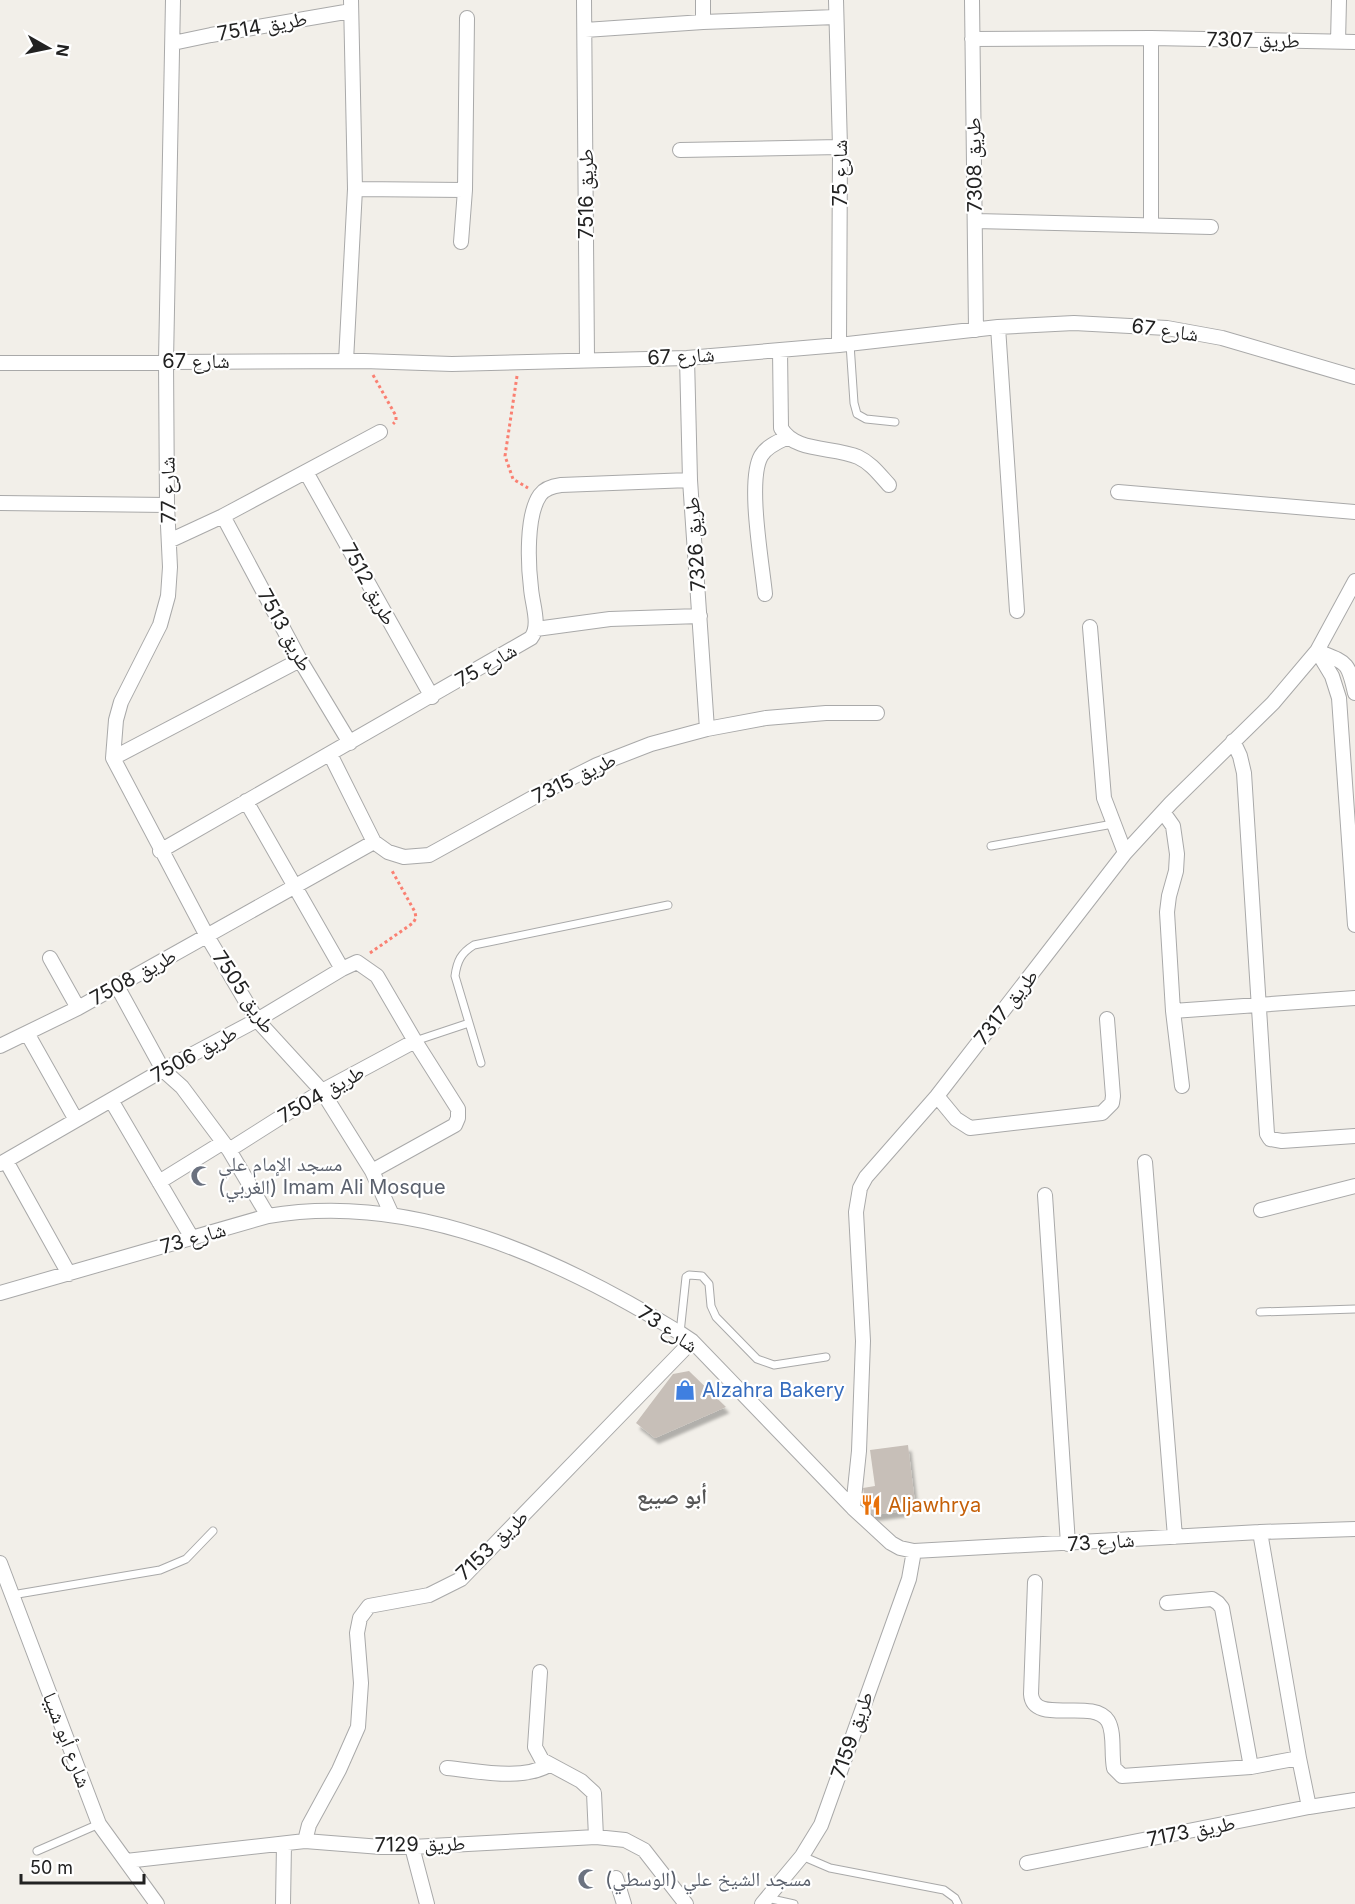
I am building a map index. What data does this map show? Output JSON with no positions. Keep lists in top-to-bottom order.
{
  "streets": {
    "street": [
      "طريق 7514",
      "طريق 7307",
      "طريق 7308",
      "شارع 75",
      "طريق 7516",
      "شارع 67",
      "شارع 77",
      "طريق 7326",
      "طريق 7512",
      "طريق 7513",
      "طريق 7315",
      "طريق 7508",
      "طريق 7505",
      "طريق 7317",
      "طريق 7506",
      "طريق 7504",
      "شارع 73",
      "طريق 7153",
      "طريق 7159",
      "شارع أبو شيبا",
      "طريق 7173",
      "طريق 7129"
    ]
  },
  "crossings": [
    ["طريق 7514", "شارع 67"],
    ["طريق 7514", "شارع 77"],
    ["طريق 7307", "طريق 7308"],
    ["طريق 7308", "شارع 67"],
    ["شارع 75", "شارع 67"],
    ["شارع 75", "طريق 7512"],
    ["شارع 75", "طريق 7513"],
    ["شارع 75", "طريق 7505"],
    ["طريق 7516", "شارع 67"],
    ["شارع 67", "شارع 77"],
    ["شارع 67", "طريق 7326"],
    ["شارع 77", "طريق 7505"],
    ["طريق 7326", "طريق 7315"],
    ["طريق 7508", "طريق 7505"],
    ["طريق 7505", "طريق 7506"],
    ["طريق 7505", "طريق 7504"],
    ["طريق 7505", "شارع 73"],
    ["طريق 7317", "شارع 73"],
    ["طريق 7506", "شارع 73"],
    ["شارع 73", "طريق 7153"],
    ["شارع 73", "طريق 7159"],
    ["طريق 7153", "طريق 7129"],
    ["شارع أبو شيبا", "طريق 7129"]
  ],
  "districts": ["أبو صيبع"],
  "places": {
    "mosque": ["مسجد الإمام علي (الغربي) Imam Ali Mosque", "مسجد الشيخ علي (الوسطي)"],
    "shop": ["Alzahra Bakery"],
    "restaurant": ["Aljawhrya"]
  },
  "scale_bar": "50 m",
  "north": "right"
}
